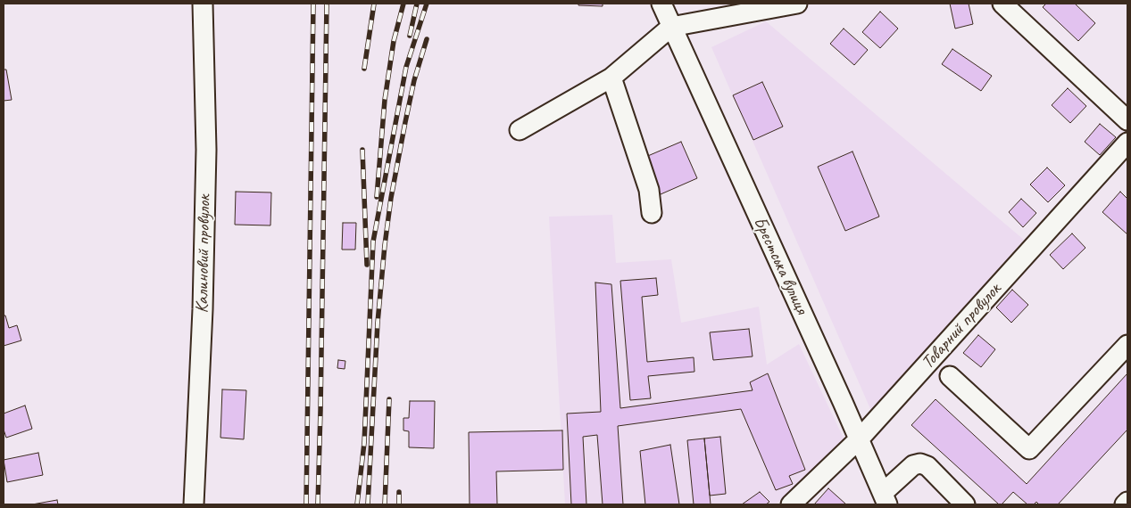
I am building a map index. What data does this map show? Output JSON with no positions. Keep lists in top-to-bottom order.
{
  "streets": {
    "street": ["Калиновий провулок", "Брестська вулиця", "Товарний провулок"]
  },
  "crossings": [
    ["Брестська вулиця", "Товарний провулок"]
  ]
}
